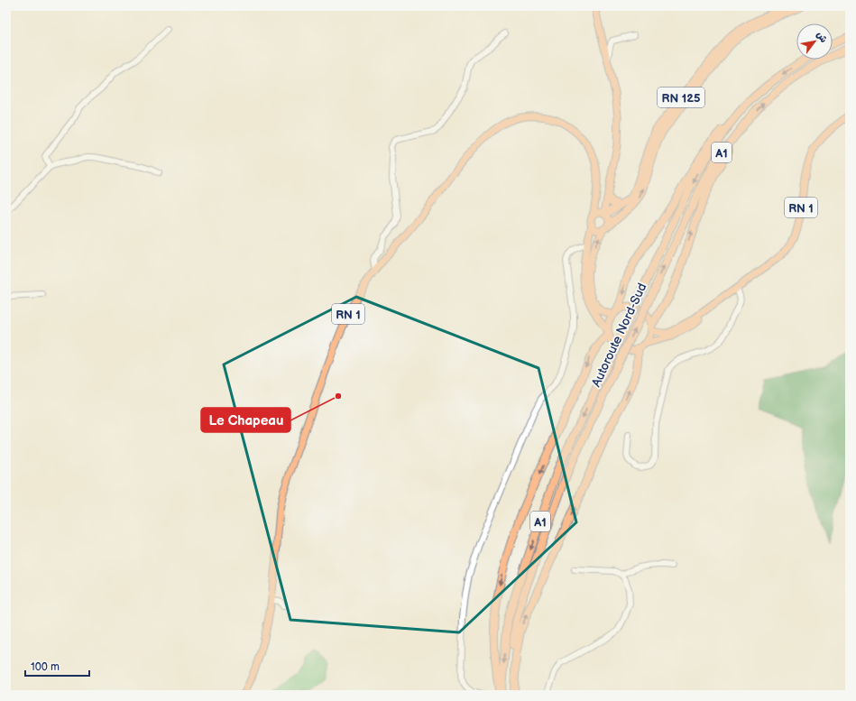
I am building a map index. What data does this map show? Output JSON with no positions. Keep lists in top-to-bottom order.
{
  "streets": {
    "highway": ["RN 125", "A1", "Autoroute Nord-Sud"],
    "main road": ["RN 1"]
  },
  "crossings": [
    ["RN 125", "RN 1"]
  ],
  "places": ["Le Chapeau"],
  "scale_bar": "100 m",
  "north": "top right"
}
